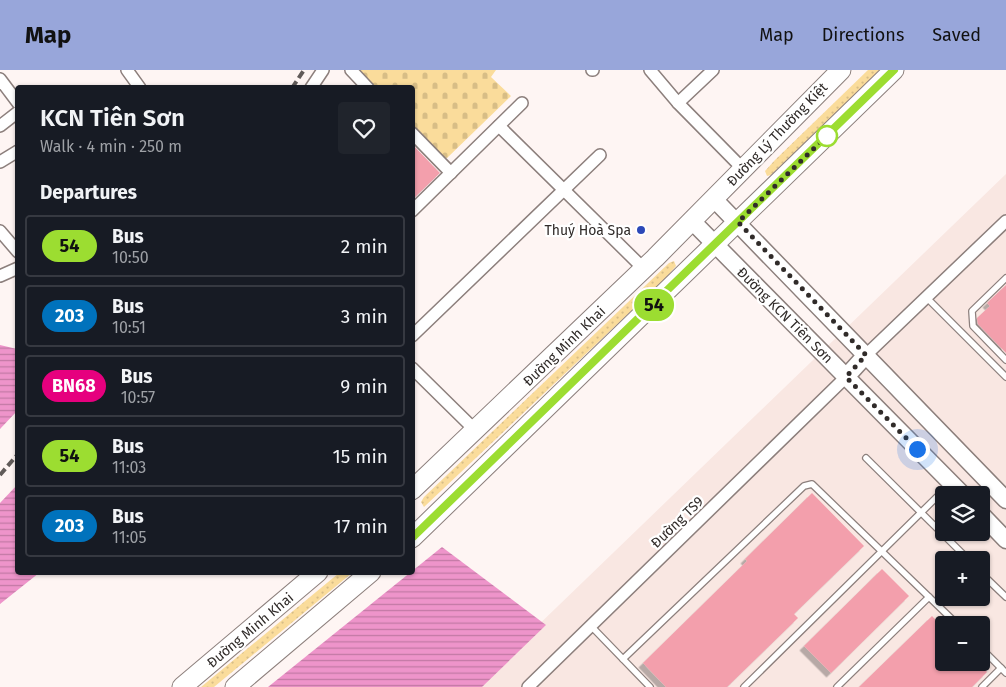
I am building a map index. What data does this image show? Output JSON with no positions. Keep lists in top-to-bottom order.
{
  "streets": {
    "main road": ["Đường Lý Thường Kiệt", "Đường KCN Tiên Sơn", "Đường Minh Khai"],
    "street": ["Đường TS9"]
  },
  "crossings": [
    ["Đường Lý Thường Kiệt", "Đường Minh Khai"],
    ["Đường KCN Tiên Sơn", "Đường Minh Khai"],
    ["Đường KCN Tiên Sơn", "Đường TS9"]
  ],
  "places": ["Thuý Hoà Spa"],
  "lines": ["bus line 54"],
  "page": {
    "header": "Map",
    "nav": ["Map", "Directions", "Saved"],
    "on_map": "54",
    "heading": [
      ["KCN Tiên Sơn", "Walk · 4 min · 250 m"],
      "Departures"
    ],
    "list": [
      {
        "mark": "54",
        "name": "Bus",
        "note": "10:50",
        "value": "2 min"
      },
      {
        "mark": "203",
        "name": "Bus",
        "note": "10:51",
        "value": "3 min"
      },
      {
        "mark": "BN68",
        "name": "Bus",
        "note": "10:57",
        "value": "9 min"
      },
      {
        "mark": "54",
        "name": "Bus",
        "note": "11:03",
        "value": "15 min"
      },
      {
        "mark": "203",
        "name": "Bus",
        "note": "11:05",
        "value": "17 min"
      }
    ],
    "map_buttons": ["+", "−"]
  }
}
